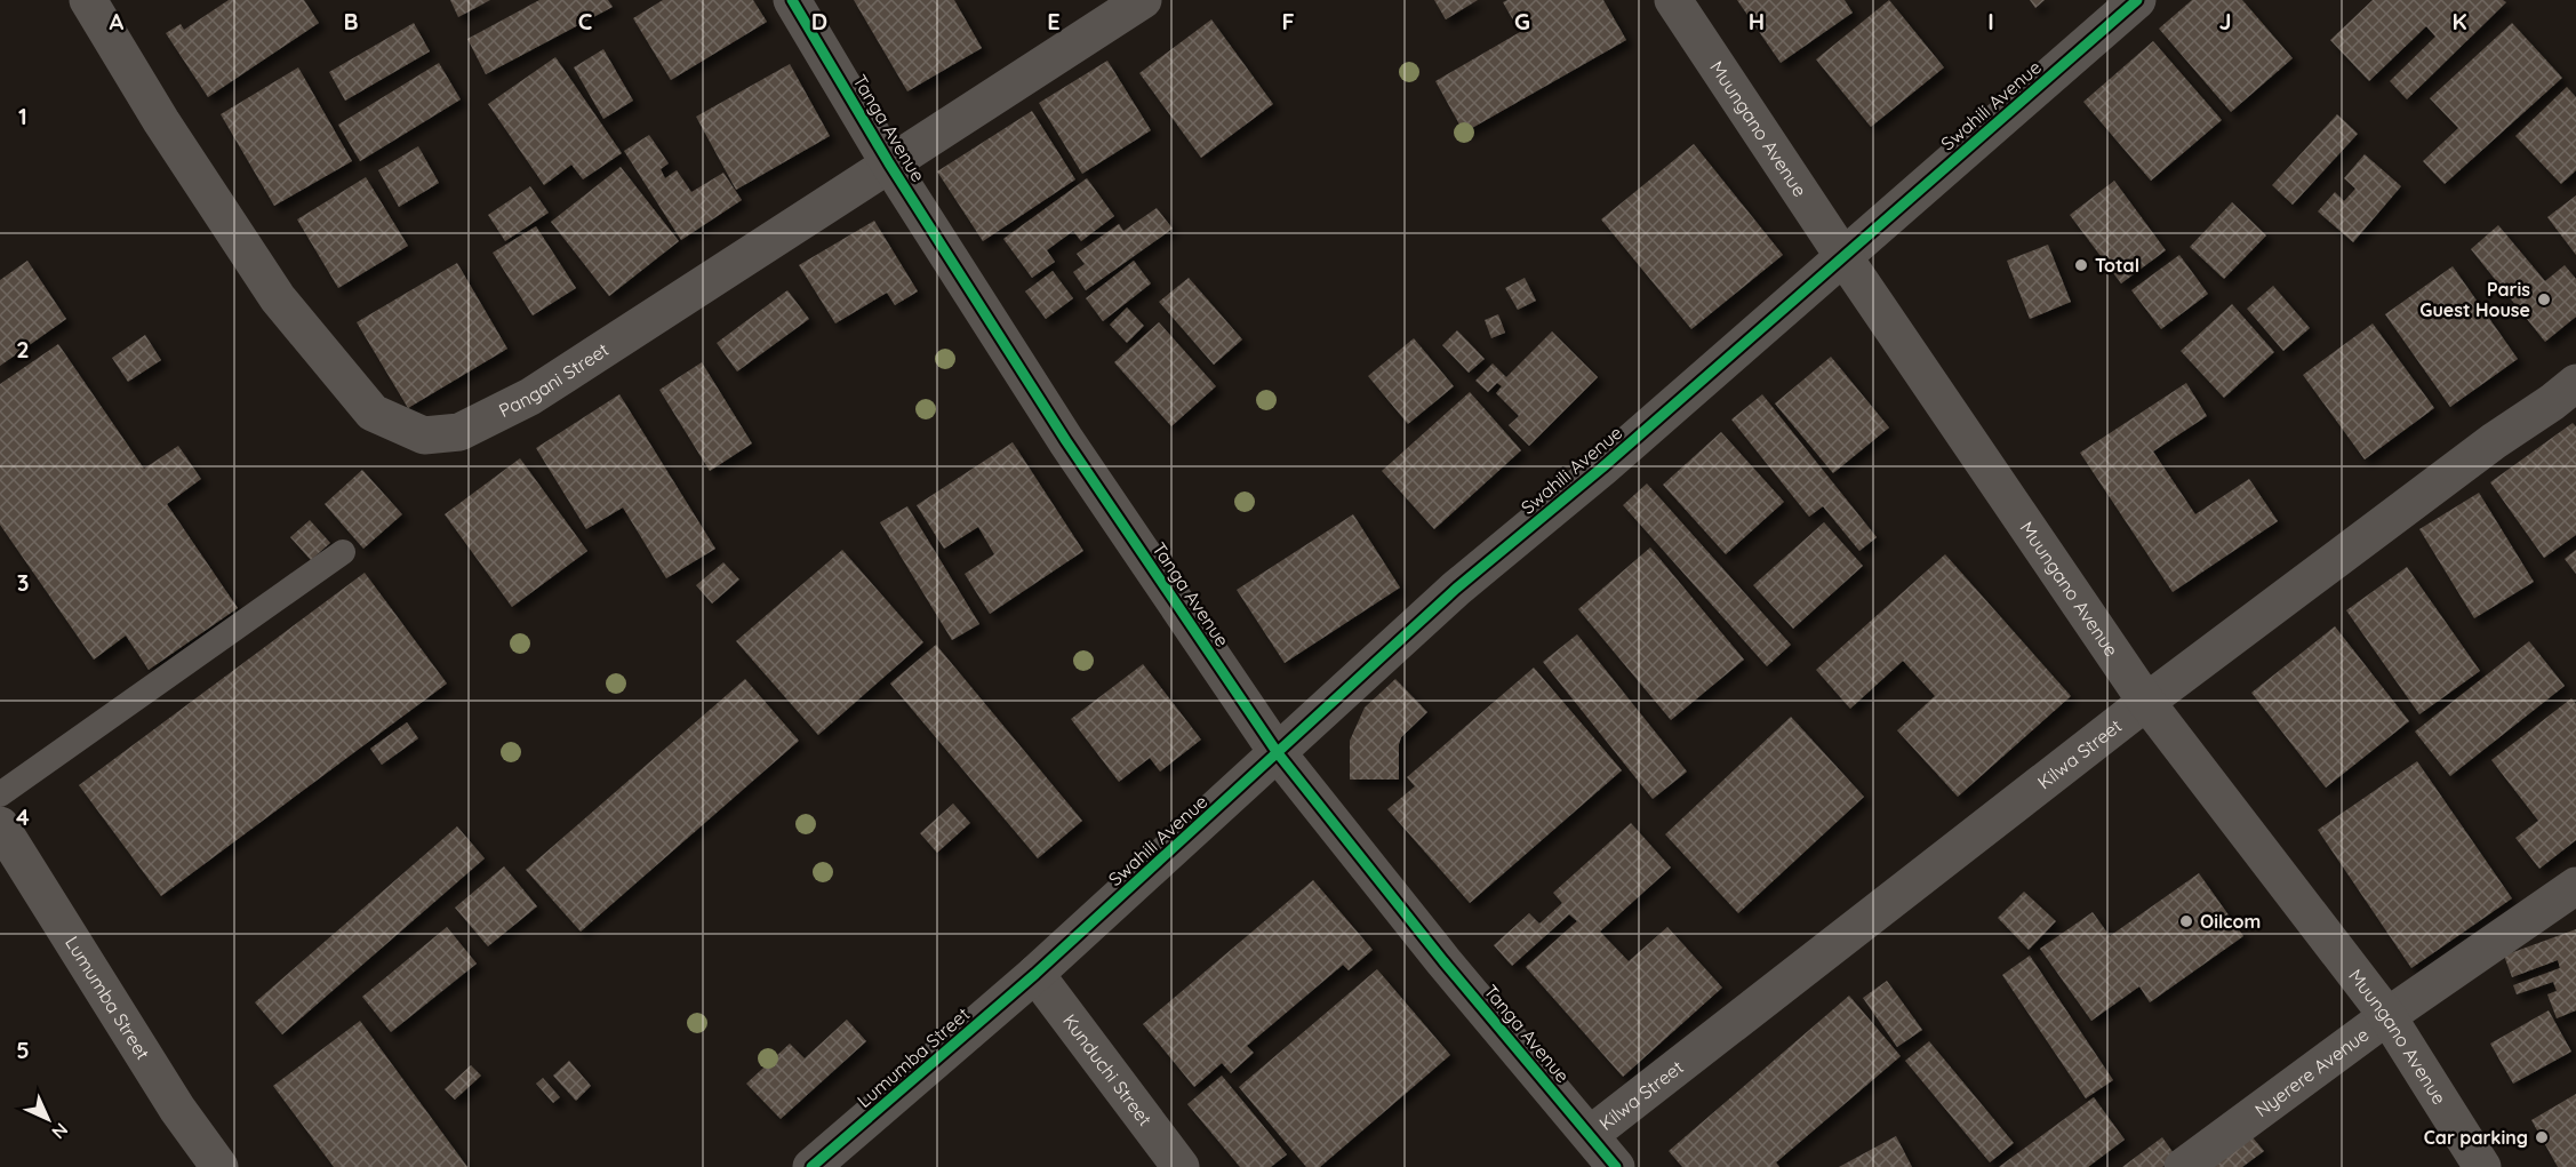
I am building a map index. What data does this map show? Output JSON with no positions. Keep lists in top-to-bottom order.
{
  "streets": {
    "street": [
      "Swahili Avenue",
      "Tanga Avenue",
      "Muungano Avenue",
      "Pangani Street",
      "Kilwa Street",
      "Lumumba Street",
      "Kunduchi Street",
      "Nyerere Avenue"
    ]
  },
  "crossings": [
    ["Swahili Avenue", "Tanga Avenue"],
    ["Swahili Avenue", "Muungano Avenue"],
    ["Swahili Avenue", "Lumumba Street"],
    ["Swahili Avenue", "Kunduchi Street"],
    ["Tanga Avenue", "Pangani Street"],
    ["Tanga Avenue", "Kilwa Street"],
    ["Muungano Avenue", "Kilwa Street"],
    ["Muungano Avenue", "Nyerere Avenue"],
    ["Lumumba Street", "Kunduchi Street"]
  ],
  "places": [
    "Total",
    "Paris Guest House",
    "Oilcom",
    "Car parking"
  ],
  "north": "bottom right",
  "grid": {
    "columns": [
      "A",
      "B",
      "C",
      "D",
      "E",
      "F",
      "G",
      "H",
      "I",
      "J",
      "K"
    ],
    "rows": [
      "1",
      "2",
      "3",
      "4",
      "5"
    ]
  }
}
